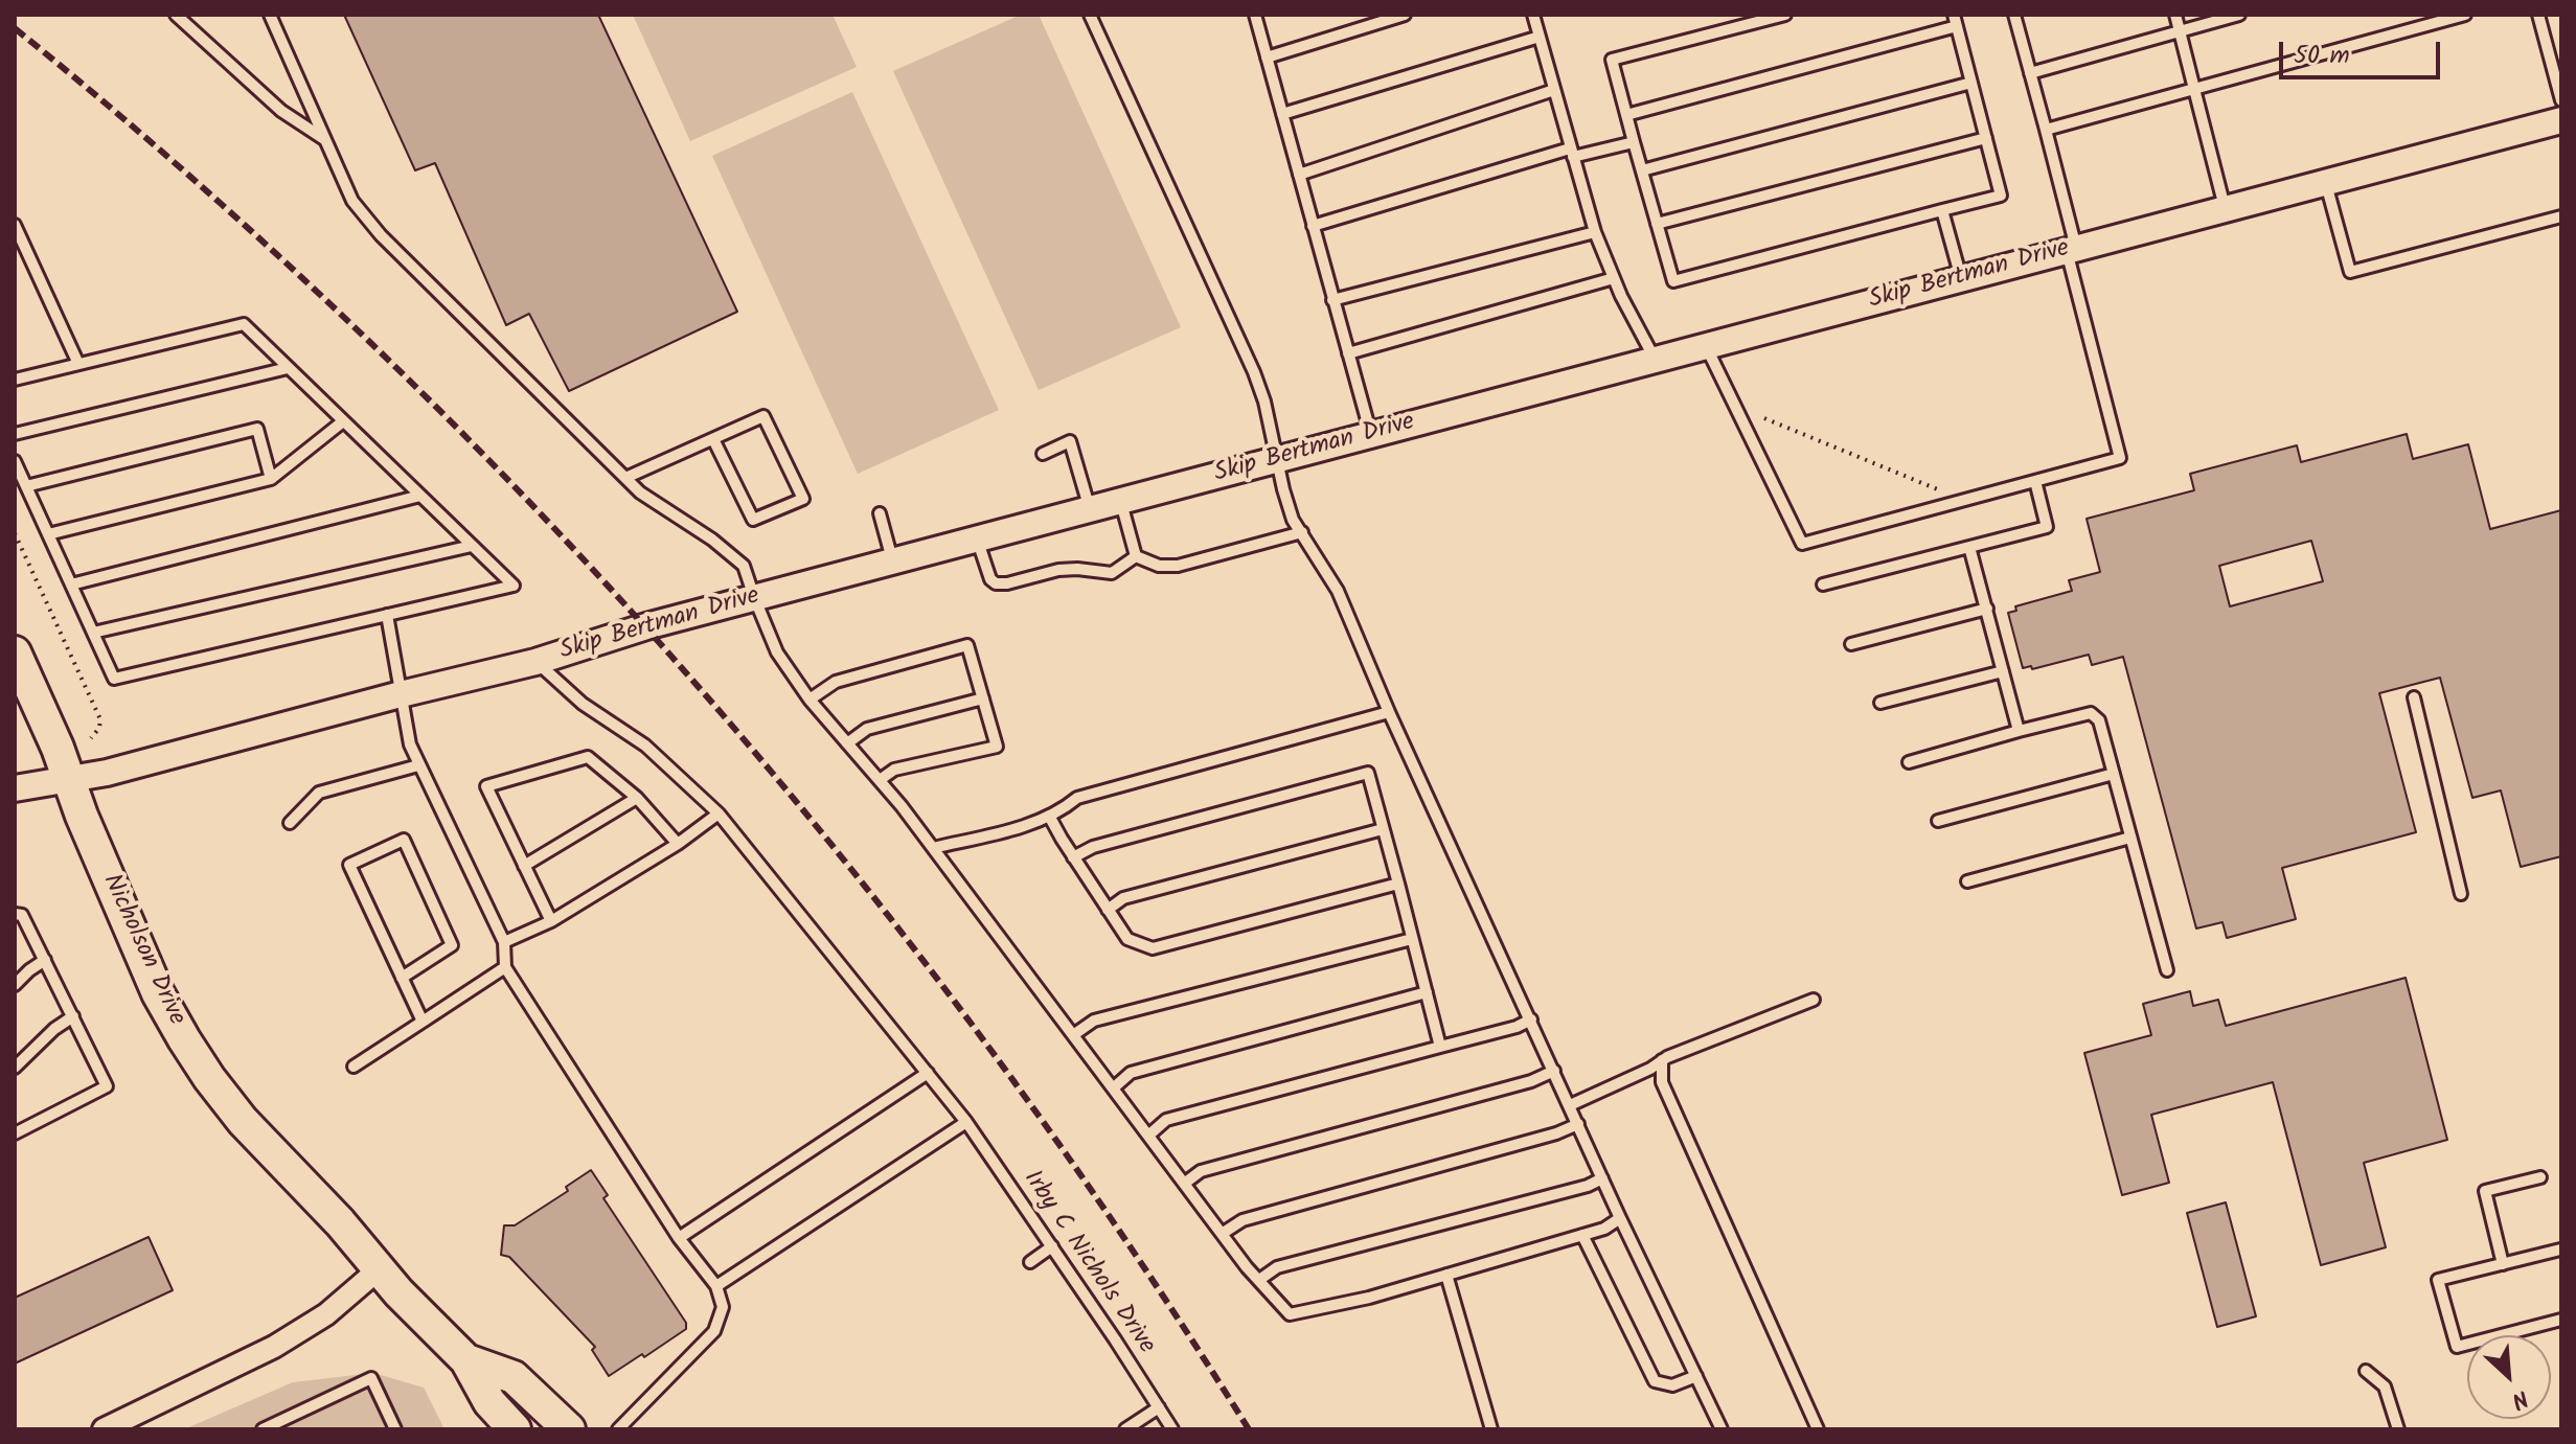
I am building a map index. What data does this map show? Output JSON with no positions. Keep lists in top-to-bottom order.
{
  "streets": {
    "main road": ["Nicholson Drive"],
    "street": ["Skip Bertman Drive"],
    "lane": ["Irby C Nichols Drive"]
  },
  "crossings": [
    ["Skip Bertman Drive", "Nicholson Drive"],
    ["Skip Bertman Drive", "Irby C Nichols Drive"]
  ],
  "scale_bar": "50 m",
  "north": "bottom right"
}
